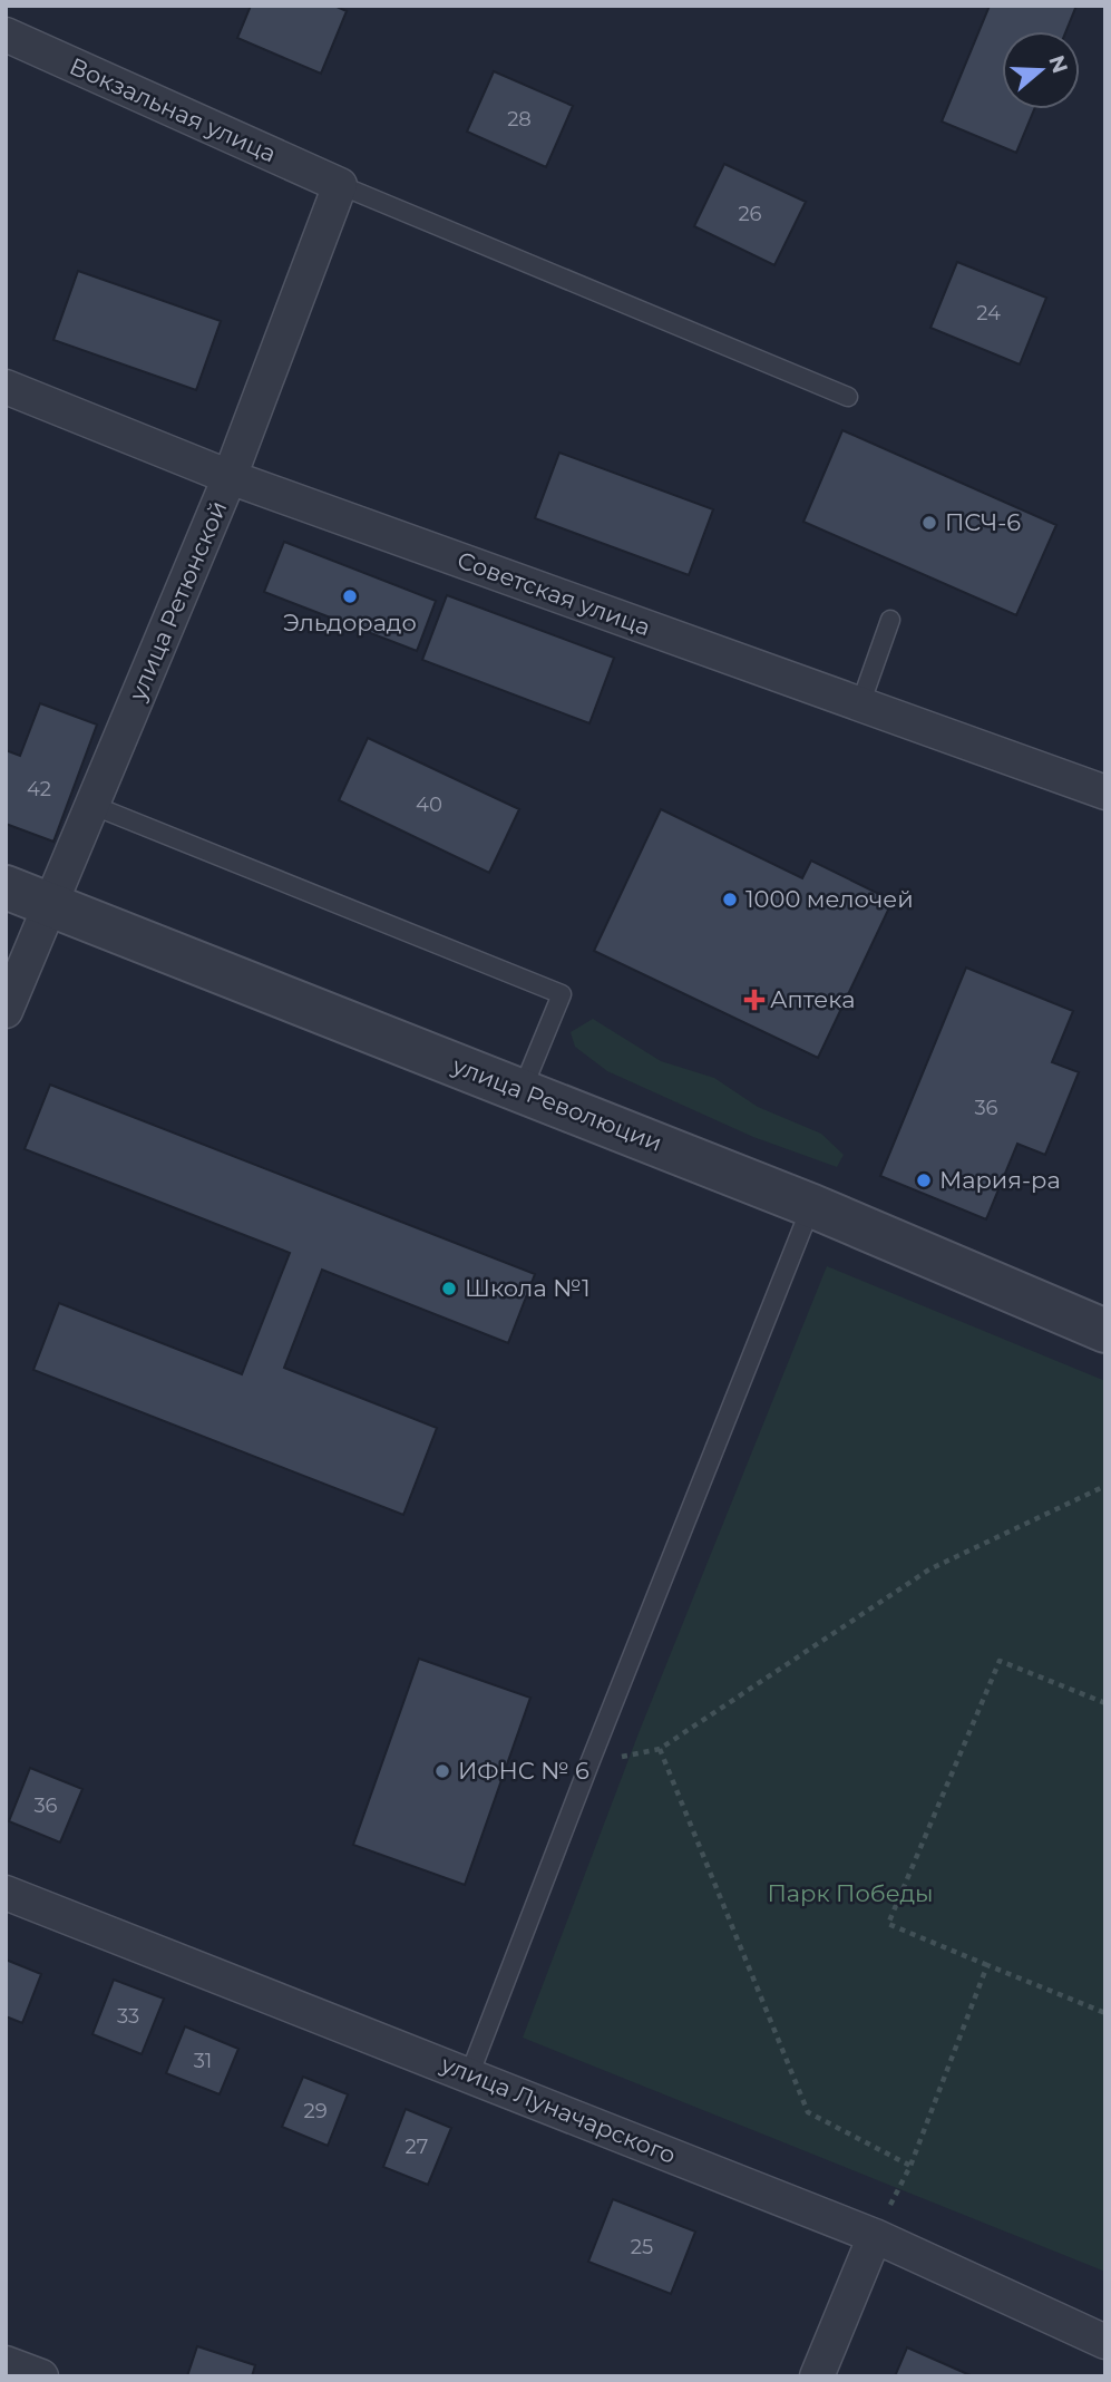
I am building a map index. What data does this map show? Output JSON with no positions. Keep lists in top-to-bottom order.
{
  "streets": {
    "street": [
      "Вокзальная улица",
      "Советская улица",
      "улица Ретюнской",
      "улица Революции",
      "улица Луначарского"
    ]
  },
  "crossings": [
    ["Вокзальная улица", "улица Ретюнской"],
    ["Советская улица", "улица Ретюнской"],
    ["улица Ретюнской", "улица Революции"]
  ],
  "parks": ["Парк Победы"],
  "places": {
    "other": [
      "ПСЧ-6",
      "Эльдорадо",
      "1000 мелочей",
      "Мария-ра",
      "Школа №1",
      "ИФНС № 6"
    ],
    "health": ["Аптека"]
  },
  "house_numbers": [
    "28",
    "26",
    "24",
    "42",
    "40",
    "36",
    "36",
    "33",
    "31",
    "29",
    "27",
    "25"
  ],
  "north": "right"
}
